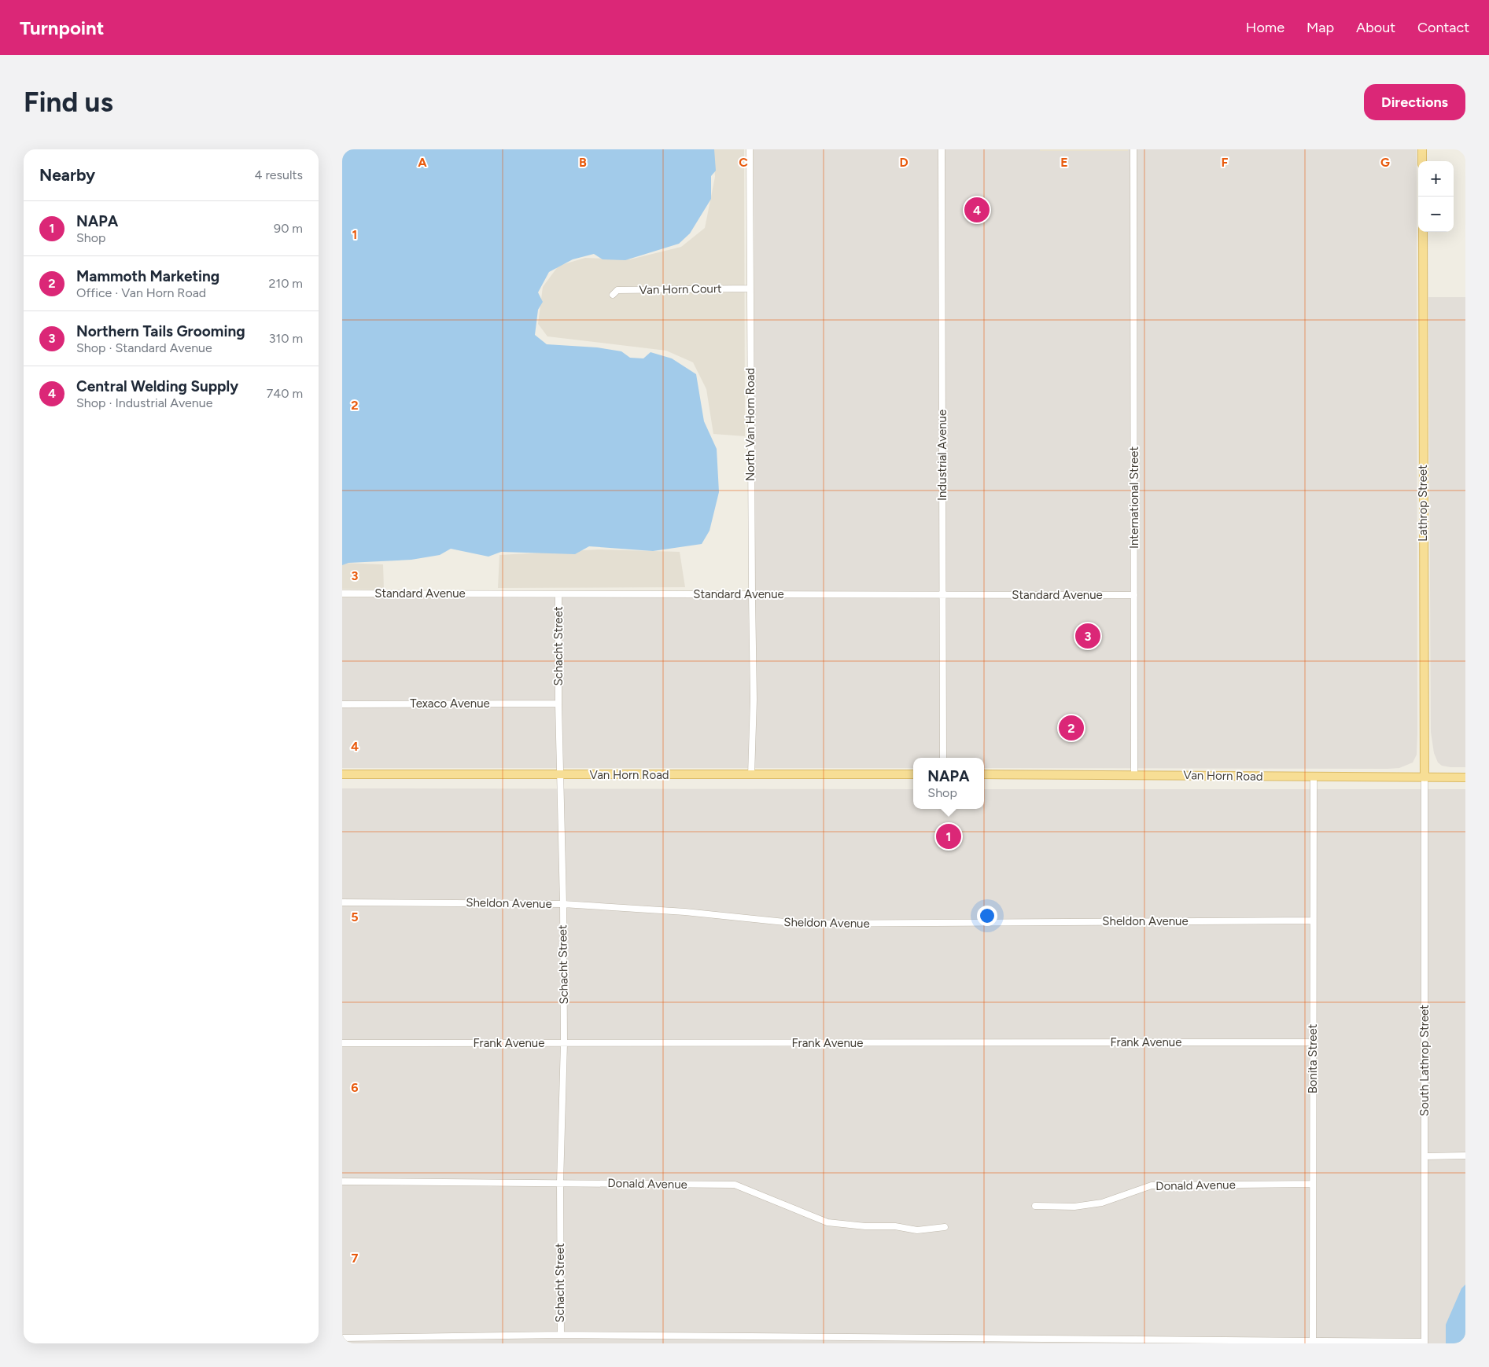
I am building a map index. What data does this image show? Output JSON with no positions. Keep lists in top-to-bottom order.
{
  "streets": {
    "main road": ["Lathrop Street", "Van Horn Road"],
    "street": [
      "Van Horn Court",
      "North Van Horn Road",
      "Industrial Avenue",
      "International Street",
      "Standard Avenue",
      "Schacht Street",
      "Texaco Avenue",
      "Sheldon Avenue",
      "Frank Avenue",
      "Bonita Street",
      "South Lathrop Street",
      "Donald Avenue"
    ]
  },
  "crossings": [
    ["Van Horn Court", "North Van Horn Road"],
    ["North Van Horn Road", "Standard Avenue"],
    ["North Van Horn Road", "Van Horn Road"],
    ["Industrial Avenue", "Standard Avenue"],
    ["International Street", "Standard Avenue"],
    ["International Street", "Van Horn Road"],
    ["Lathrop Street", "Van Horn Road"],
    ["Lathrop Street", "South Lathrop Street"],
    ["Standard Avenue", "Schacht Street"],
    ["Schacht Street", "Texaco Avenue"],
    ["Schacht Street", "Van Horn Road"],
    ["Schacht Street", "Sheldon Avenue"],
    ["Schacht Street", "Frank Avenue"],
    ["Schacht Street", "Donald Avenue"],
    ["Van Horn Road", "Bonita Street"],
    ["Van Horn Road", "South Lathrop Street"],
    ["Sheldon Avenue", "Bonita Street"],
    ["Frank Avenue", "Bonita Street"],
    ["Bonita Street", "Donald Avenue"]
  ],
  "page": {
    "header": "Turnpoint",
    "nav": [
      "Home",
      "Map",
      "About",
      "Contact"
    ],
    "buttons": "Directions",
    "title": "Find us",
    "heading": ["Nearby", "4 results"],
    "map_buttons": ["+", "−"],
    "pins": [
      "4",
      "3",
      "2",
      "1"
    ],
    "list": [
      {
        "mark": "1",
        "name": "NAPA",
        "note": "Shop",
        "value": "90 m"
      },
      {
        "mark": "2",
        "name": "Mammoth Marketing",
        "note": "Office · Van Horn Road",
        "value": "210 m"
      },
      {
        "mark": "3",
        "name": "Northern Tails Grooming",
        "note": "Shop · Standard Avenue",
        "value": "310 m"
      },
      {
        "mark": "4",
        "name": "Central Welding Supply",
        "note": "Shop · Industrial Avenue",
        "value": "740 m"
      }
    ],
    "popup": ["NAPA", "Shop"]
  },
  "grid": {
    "columns": [
      "A",
      "B",
      "C",
      "D",
      "E",
      "F",
      "G"
    ],
    "rows": [
      "1",
      "2",
      "3",
      "4",
      "5",
      "6",
      "7"
    ]
  }
}
